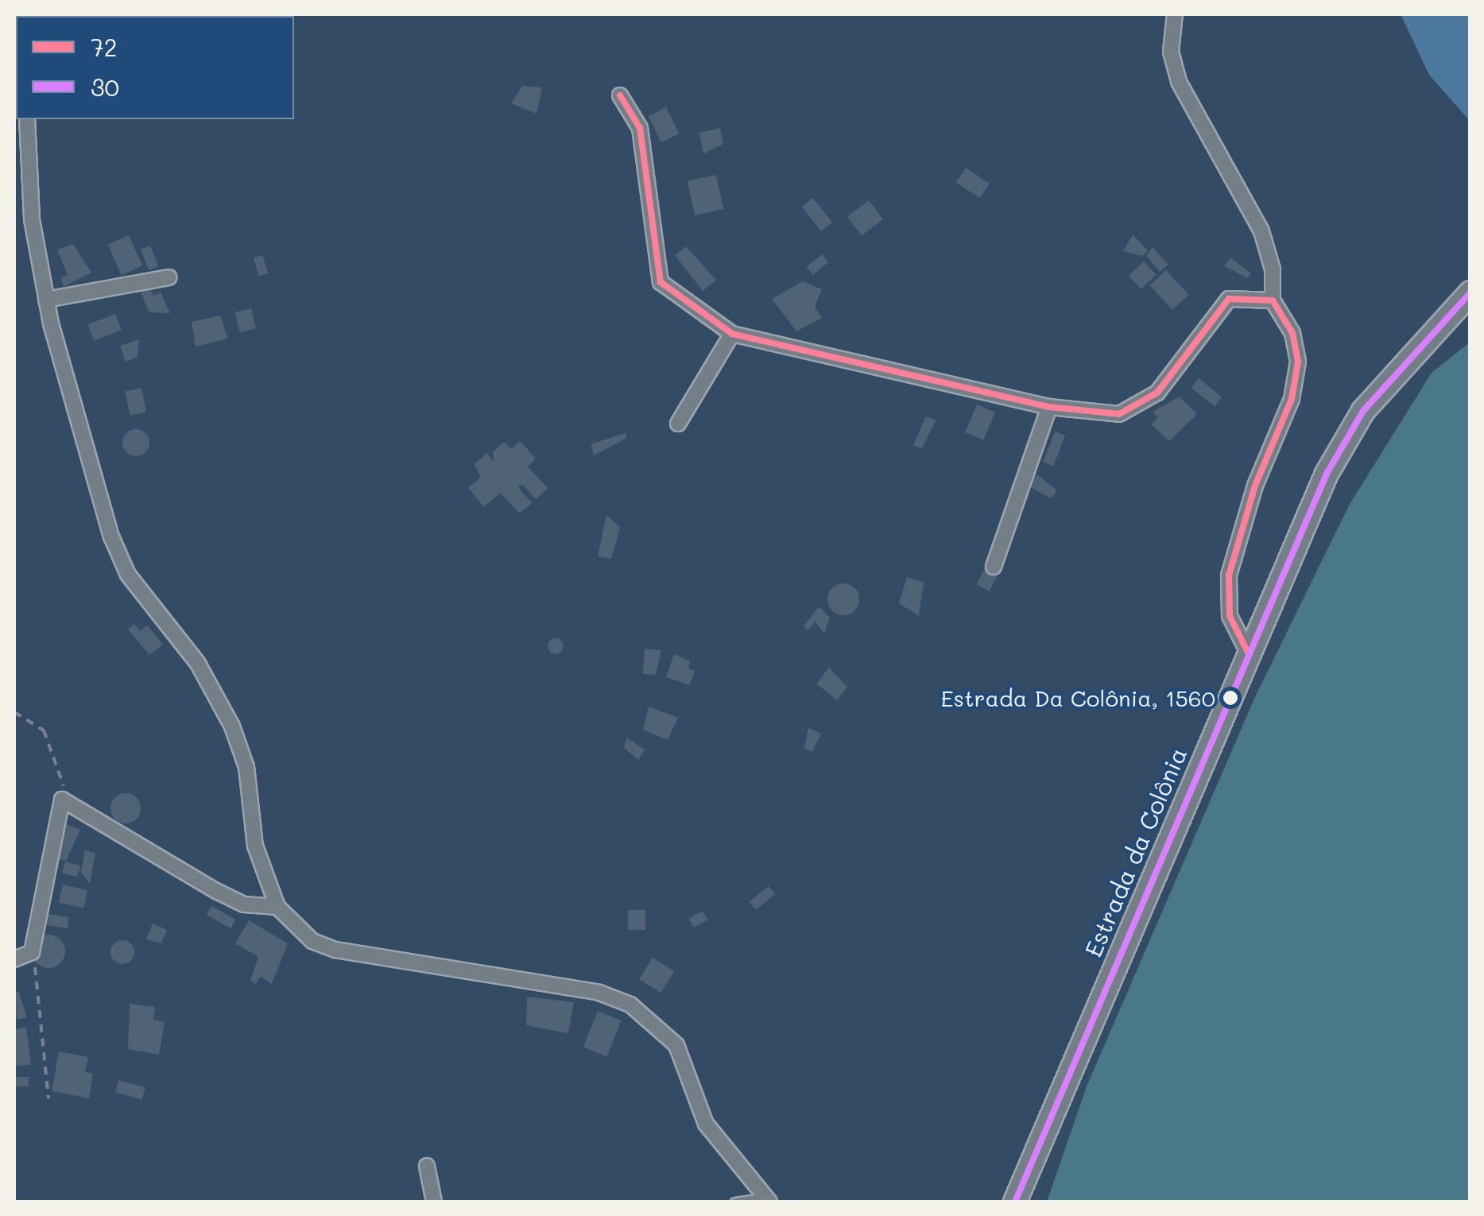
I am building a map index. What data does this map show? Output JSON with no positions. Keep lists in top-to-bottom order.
{
  "streets": {
    "main road": ["Estrada da Colônia"]
  },
  "places": ["Estrada Da Colônia, 1560"],
  "lines": ["transit line 72", "transit line 30"],
  "legend": ["72", "30"]
}
